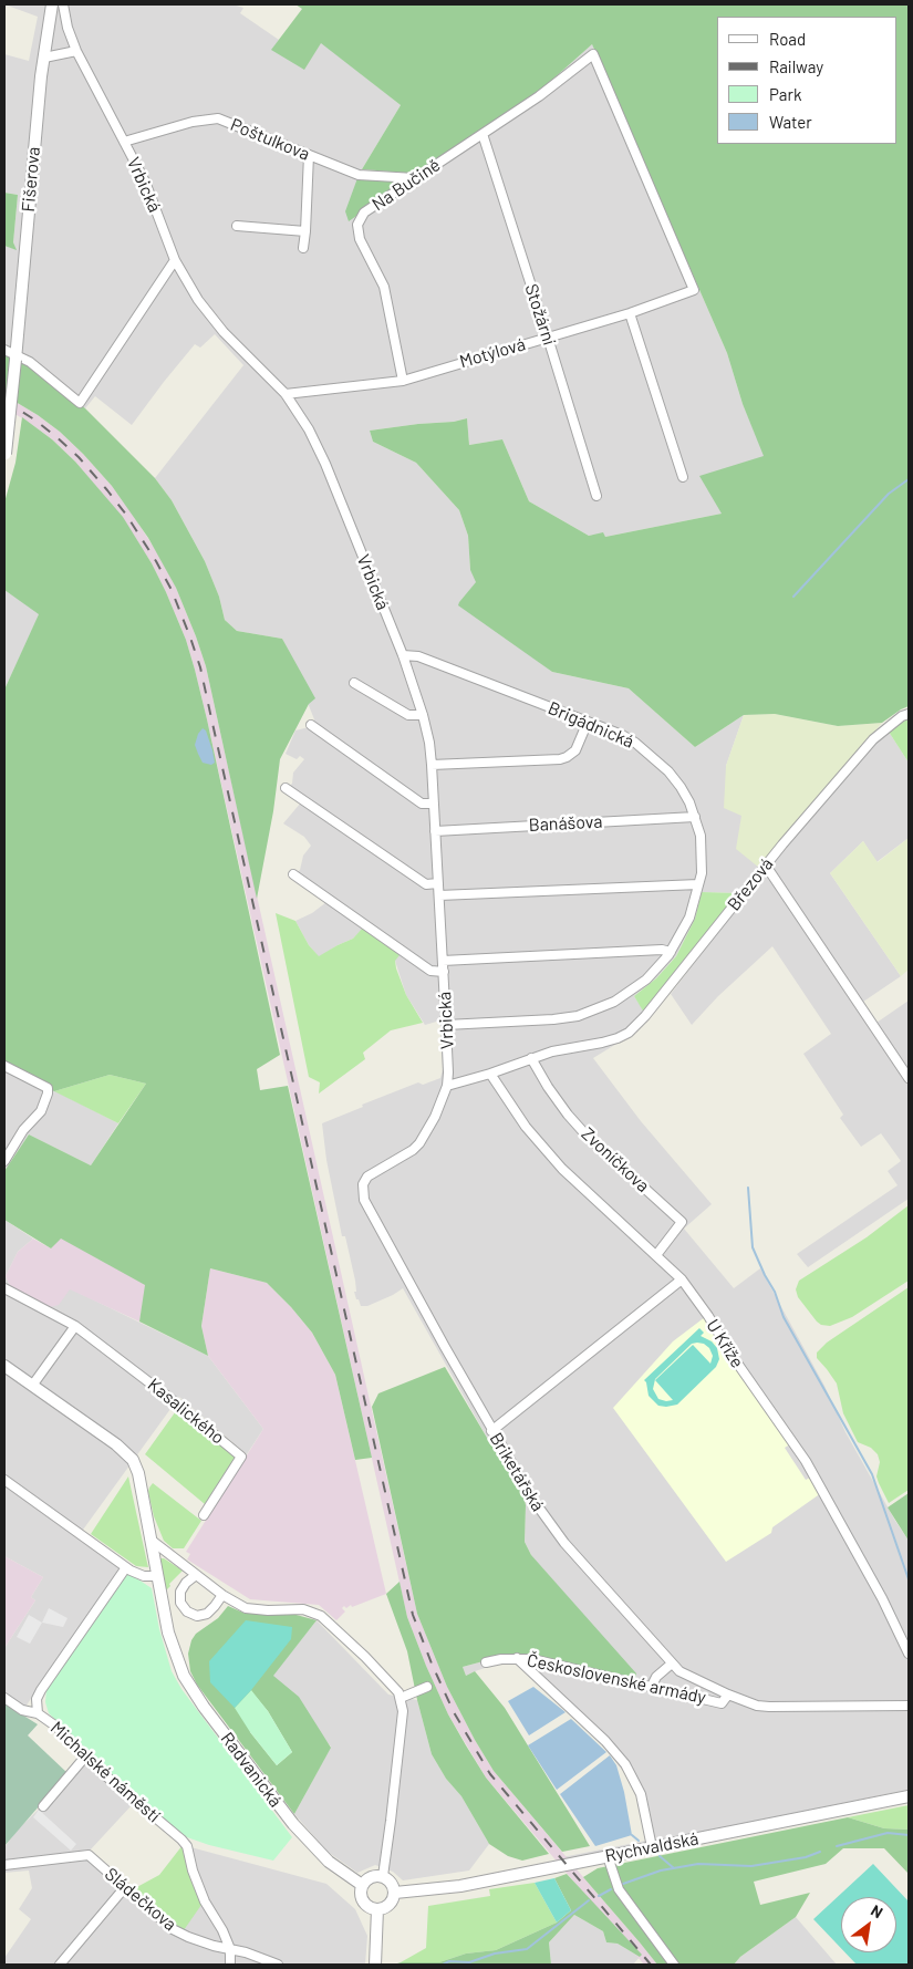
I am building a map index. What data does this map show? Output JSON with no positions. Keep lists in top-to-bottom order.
{
  "streets": {
    "street": [
      "Poštulkova",
      "Fišerova",
      "Vrbická",
      "Na Bučině",
      "Stožární",
      "Motýlová",
      "Brigádnická",
      "Banášova",
      "Březová",
      "Zvoníčkova",
      "U Kříže",
      "Kasalického",
      "Briketářská",
      "Československé armády",
      "Radvanická",
      "Michalské náměstí",
      "Rychvaldská",
      "Sládečkova"
    ]
  },
  "crossings": [
    ["Poštulkova", "Vrbická"],
    ["Poštulkova", "Na Bučině"],
    ["Vrbická", "Motýlová"],
    ["Vrbická", "Brigádnická"],
    ["Vrbická", "Banášova"],
    ["Vrbická", "Březová"],
    ["Vrbická", "Briketářská"],
    ["Na Bučině", "Stožární"],
    ["Na Bučině", "Motýlová"],
    ["Stožární", "Motýlová"],
    ["Brigádnická", "Banášova"],
    ["Březová", "Zvoníčkova"],
    ["Březová", "U Kříže"],
    ["Zvoníčkova", "U Kříže"],
    ["Briketářská", "Československé armády"],
    ["Radvanická", "Rychvaldská"],
    ["Michalské náměstí", "Sládečkova"]
  ],
  "legend": [
    "Road",
    "Railway",
    "Park",
    "Water"
  ],
  "north": "top right"
}
